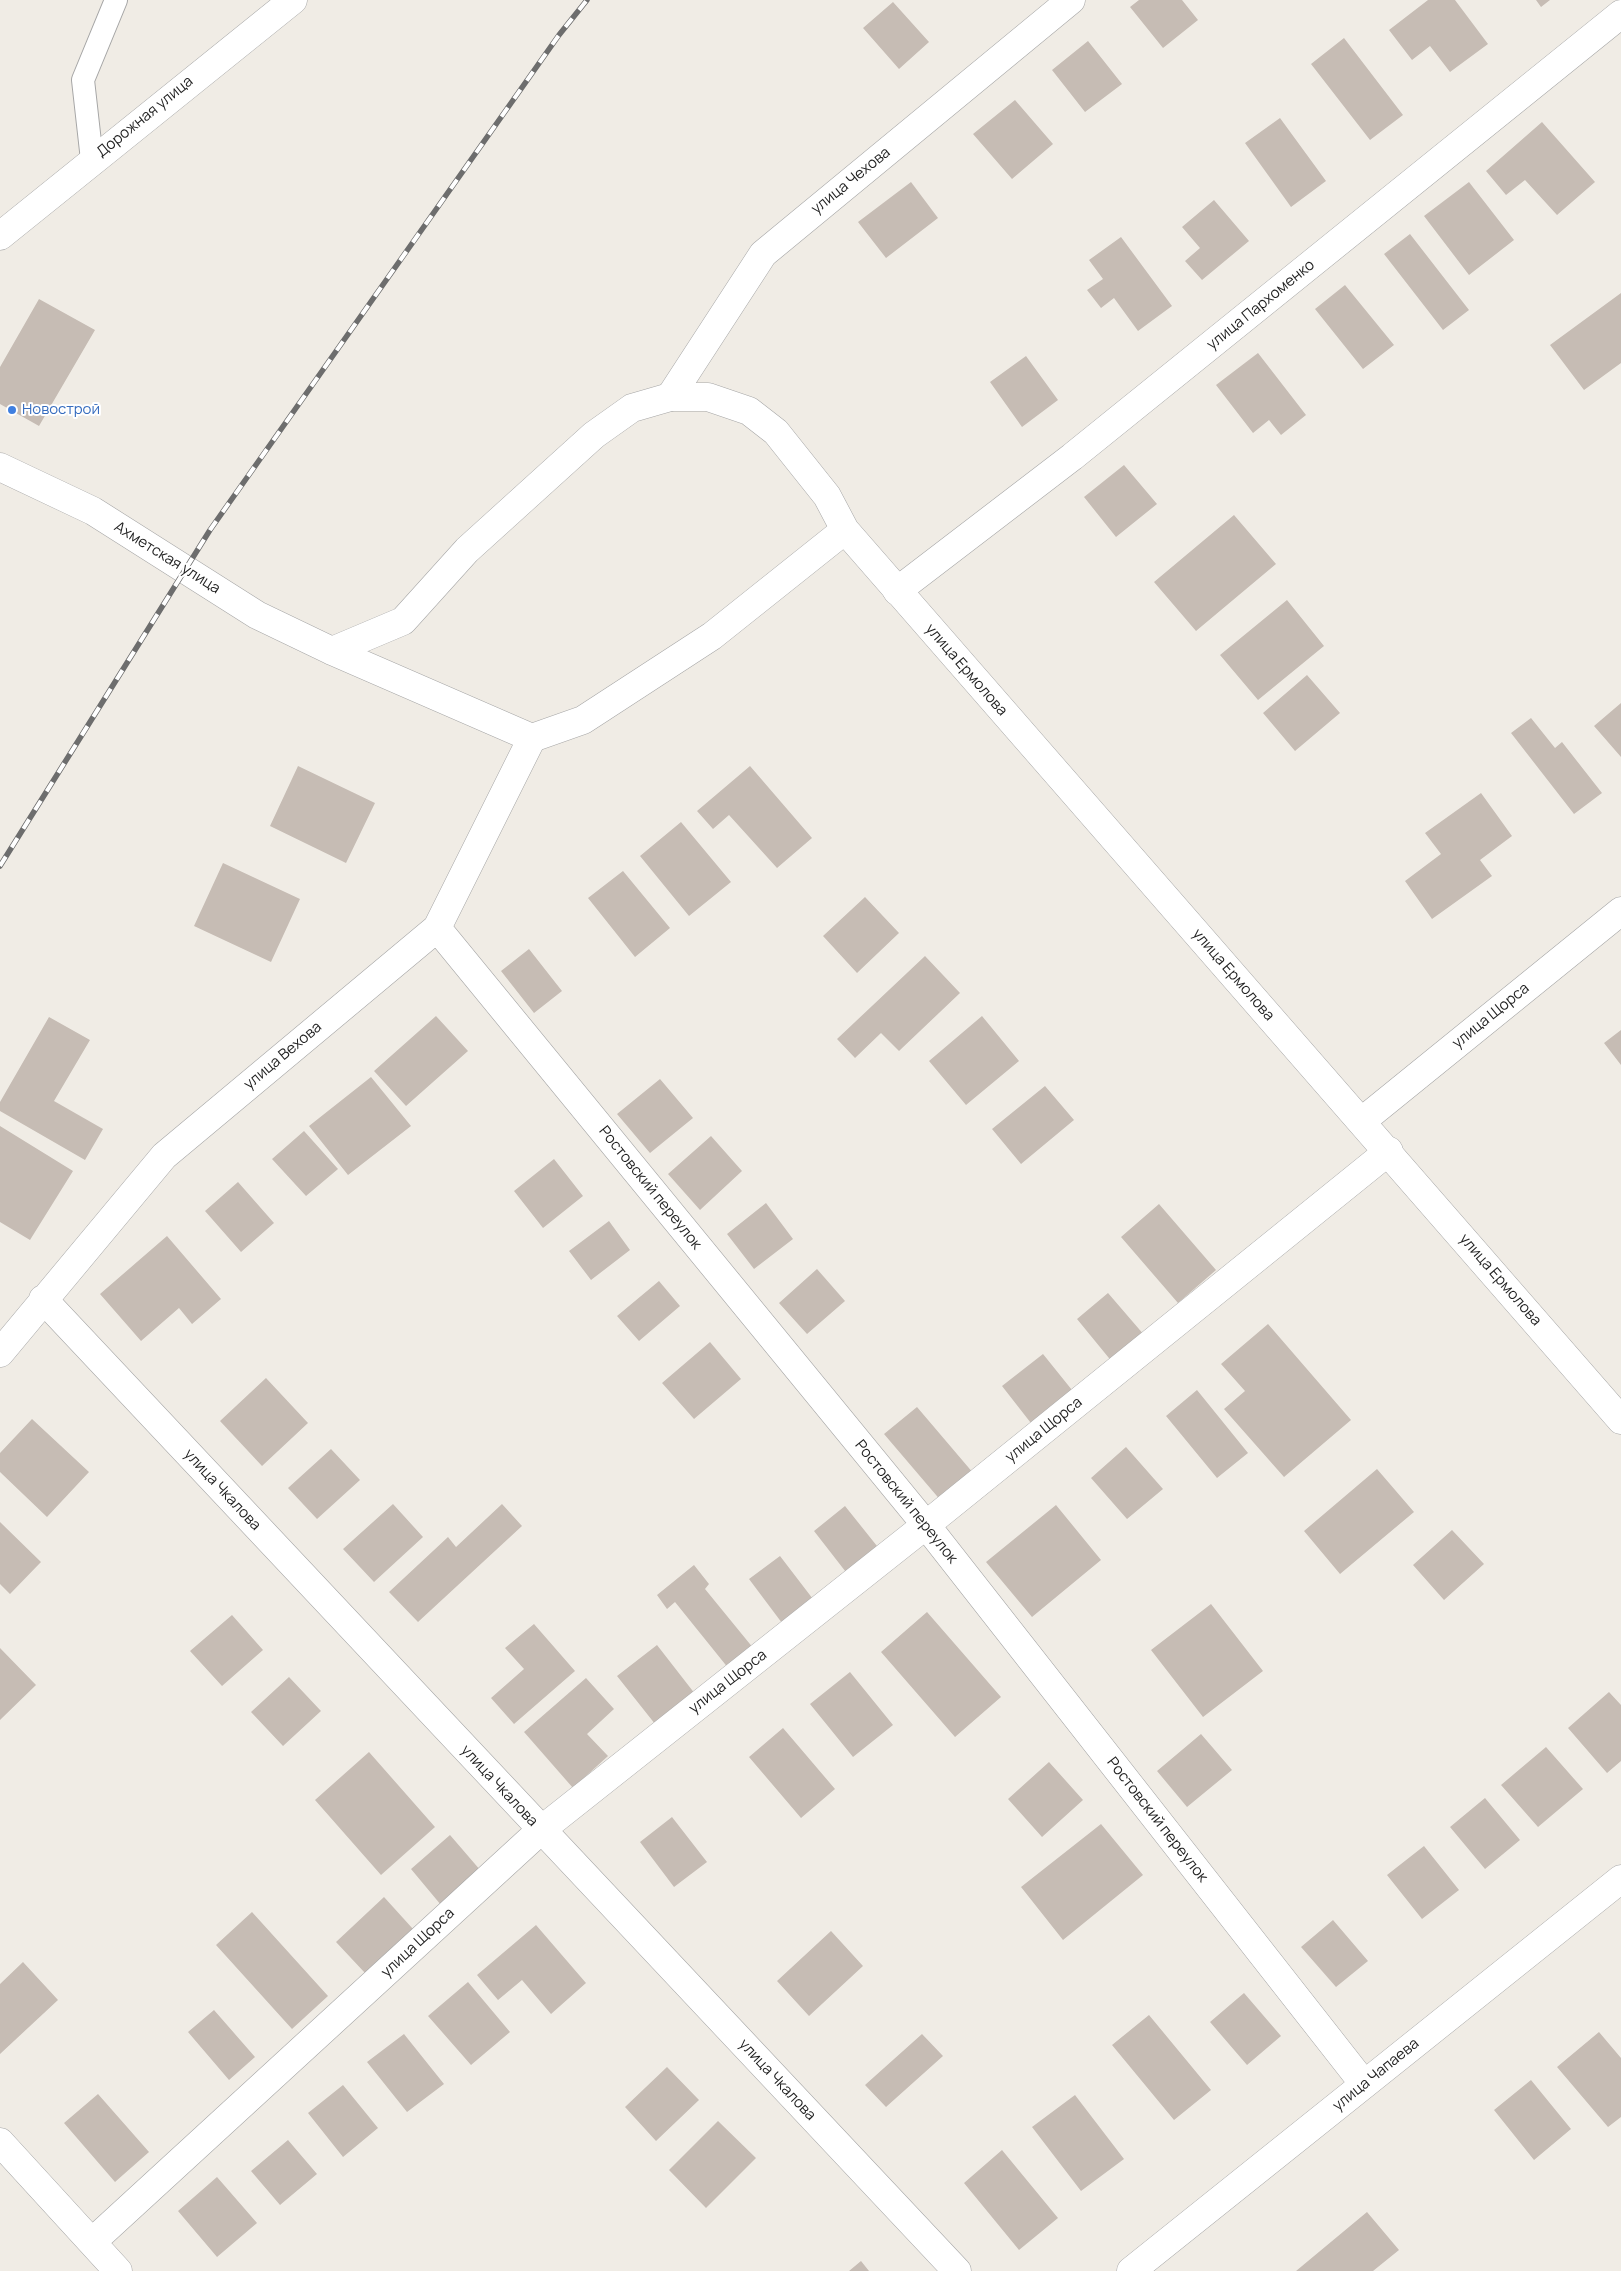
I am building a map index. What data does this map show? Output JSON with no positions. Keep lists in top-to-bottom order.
{
  "streets": {
    "street": [
      "Дорожная улица",
      "улица Чехова",
      "улица Пархоменко",
      "Ахметская улица",
      "улица Ермолова",
      "улица Щорса",
      "улица Вехова",
      "Ростовский переулок",
      "улица Чкалова",
      "улица Чапаева"
    ]
  },
  "crossings": [
    ["улица Чехова", "улица Ермолова"],
    ["улица Пархоменко", "улица Ермолова"],
    ["Ахметская улица", "улица Ермолова"],
    ["Ахметская улица", "улица Вехова"],
    ["улица Ермолова", "улица Щорса"],
    ["улица Щорса", "Ростовский переулок"],
    ["улица Щорса", "улица Чкалова"],
    ["улица Вехова", "Ростовский переулок"],
    ["улица Вехова", "улица Чкалова"],
    ["Ростовский переулок", "улица Чапаева"]
  ],
  "places": ["Новострой"]
}
